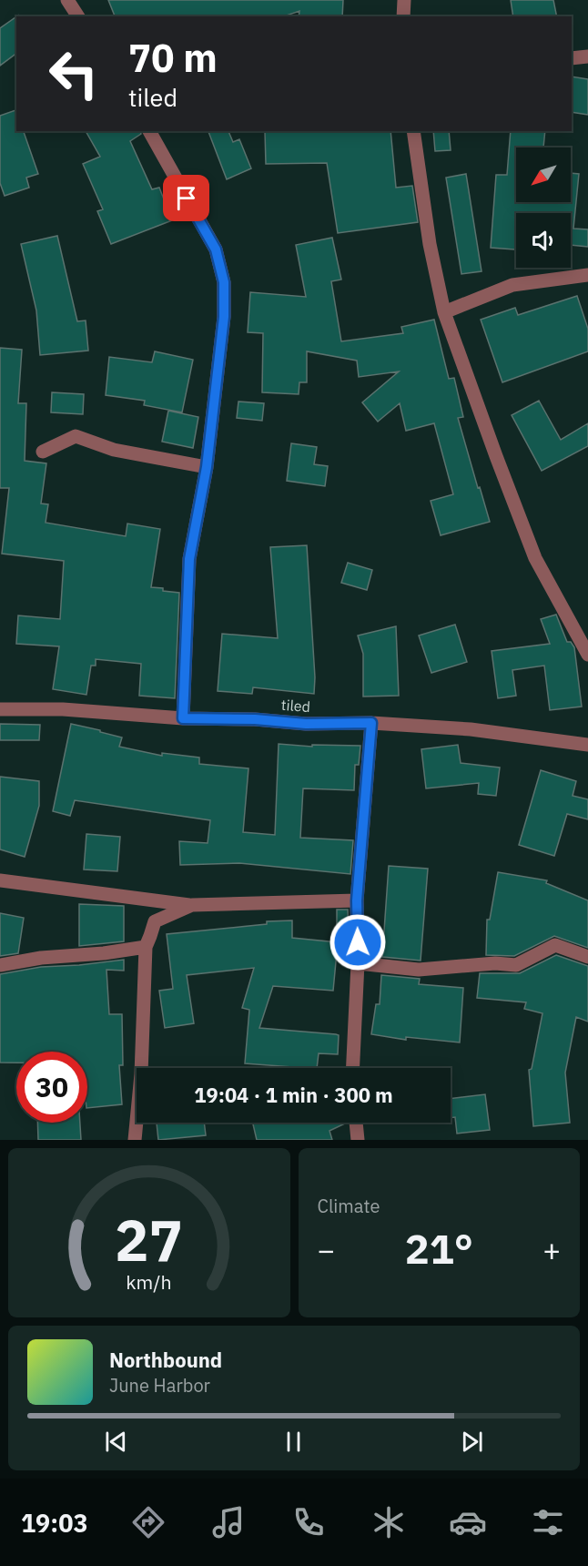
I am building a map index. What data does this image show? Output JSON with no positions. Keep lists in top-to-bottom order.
{
  "streets": {
    "street": ["tiled"]
  },
  "north": "bottom left",
  "page": {
    "turn": ["70 m", "tiled"],
    "limit": "30",
    "trip": "19:04 · 1 min · 300 m",
    "tile": "Climate",
    "heat": ["−", "21°", "+"],
    "song": ["Northbound", "June Harbor"],
    "tabs": "19:03",
    "gauge": ["27", "km/h"]
  }
}
